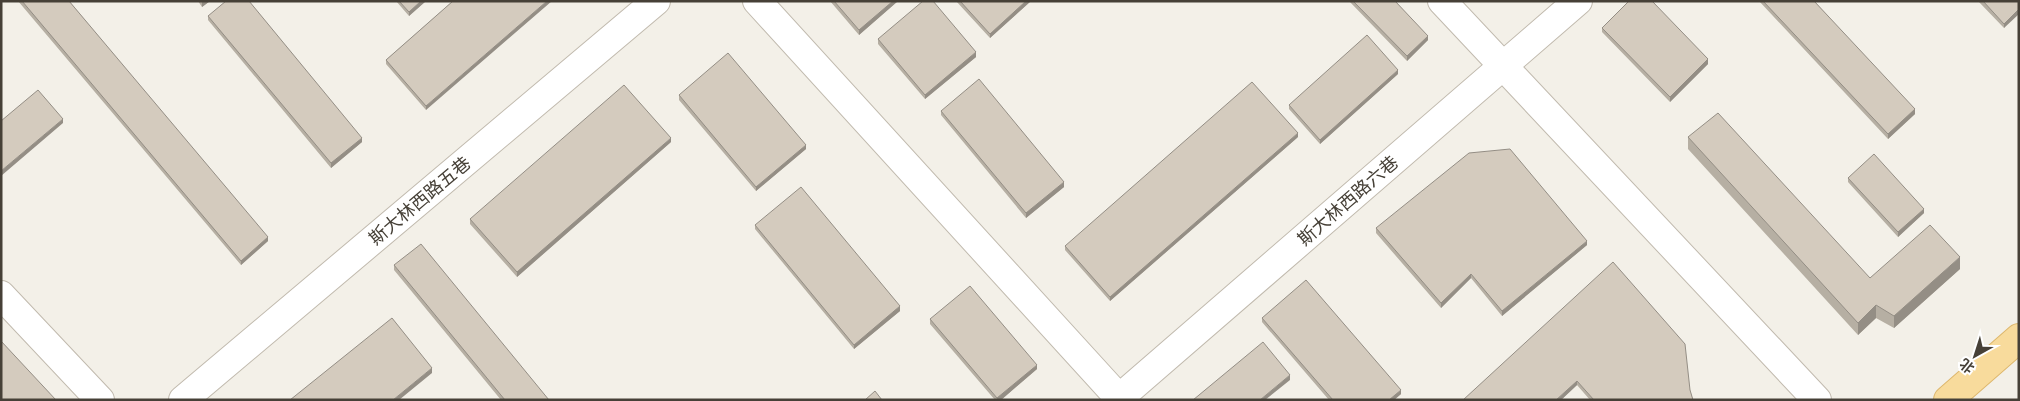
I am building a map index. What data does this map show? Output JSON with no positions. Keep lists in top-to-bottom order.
{
  "streets": {
    "street": ["斯大林西路五巷", "斯大林西路六巷"]
  },
  "north": "bottom left"
}
